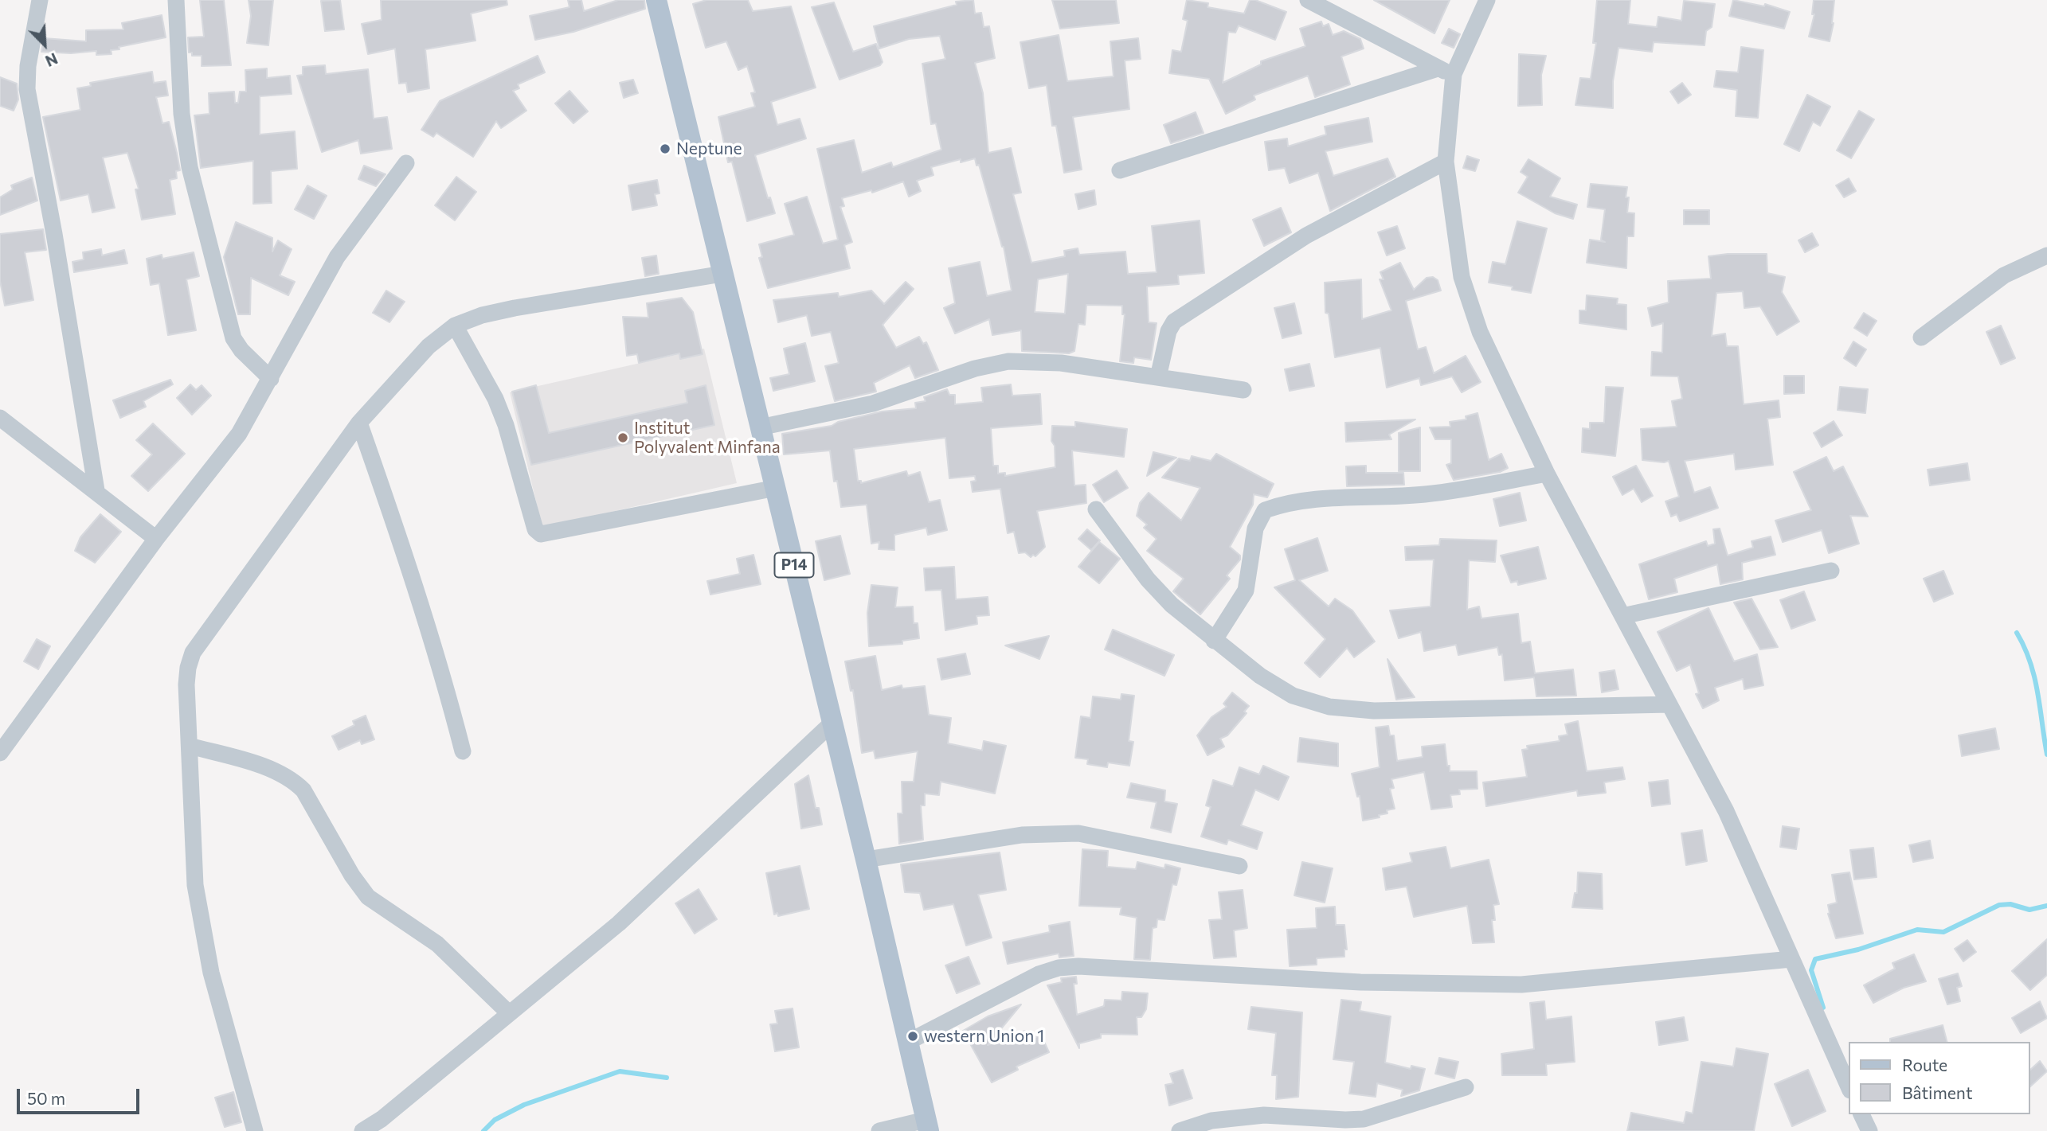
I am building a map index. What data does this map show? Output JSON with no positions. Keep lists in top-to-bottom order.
{
  "streets": {
    "main road": ["P14"]
  },
  "places": ["Neptune", "Institut Polyvalent Minfana", "western Union 1"],
  "legend": ["Route", "Bâtiment"],
  "scale_bar": "50 m",
  "north": "bottom right"
}
